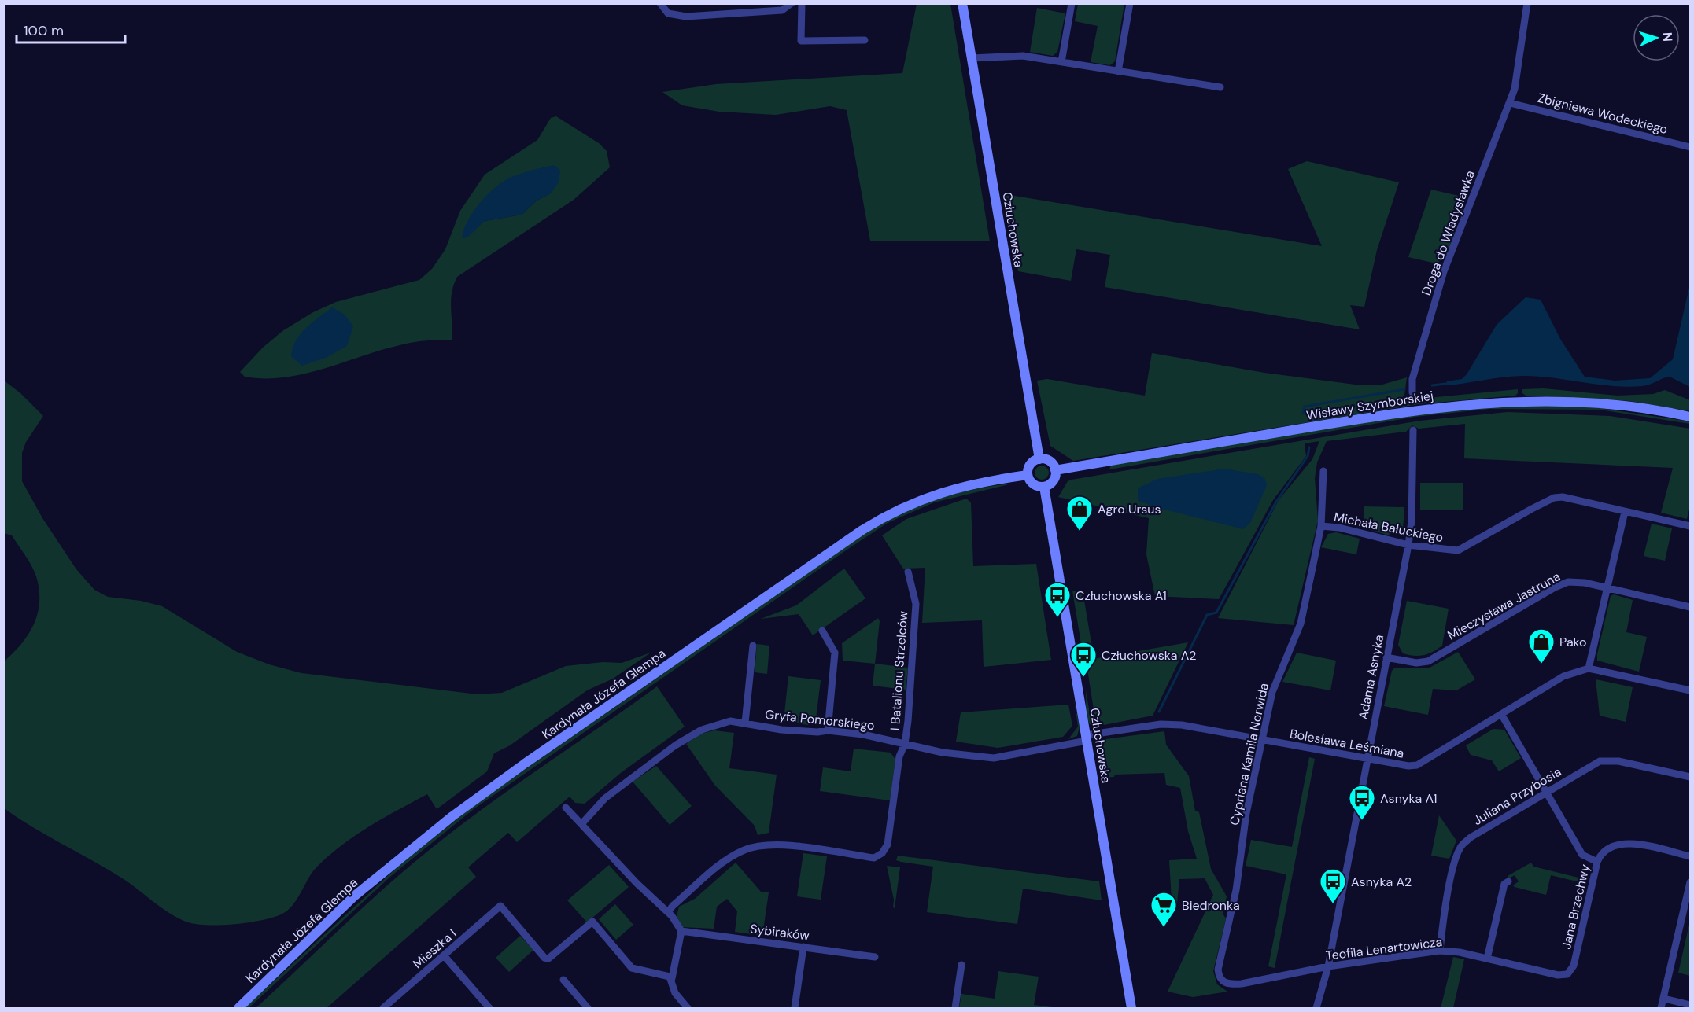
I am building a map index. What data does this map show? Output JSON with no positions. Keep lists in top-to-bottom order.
{
  "streets": {
    "main road": ["Człuchowska", "Wisławy Szymborskiej", "Kardynała Józefa Glempa"],
    "street": [
      "Zbigniewa Wodeckiego",
      "Droga do Władysławka",
      "Michała Bałuckiego",
      "Mieczysława Jastruna",
      "I Batalionu Strzelców",
      "Adama Asnyka",
      "Gryfa Pomorskiego",
      "Bolesława Leśmiana",
      "Cypriana Kamila Norwida",
      "Juliana Przybosia",
      "Jana Brzechwy",
      "Sybiraków",
      "Mieszka I",
      "Teofila Lenartowicza"
    ]
  },
  "crossings": [
    ["Zbigniewa Wodeckiego", "Droga do Władysławka"],
    ["Człuchowska", "Wisławy Szymborskiej"],
    ["Człuchowska", "Kardynała Józefa Glempa"],
    ["Człuchowska", "Gryfa Pomorskiego"],
    ["Człuchowska", "Bolesława Leśmiana"],
    ["Wisławy Szymborskiej", "Kardynała Józefa Glempa"],
    ["Michała Bałuckiego", "Adama Asnyka"],
    ["Michała Bałuckiego", "Cypriana Kamila Norwida"],
    ["Mieczysława Jastruna", "Adama Asnyka"],
    ["I Batalionu Strzelców", "Gryfa Pomorskiego"],
    ["Adama Asnyka", "Bolesława Leśmiana"],
    ["Adama Asnyka", "Teofila Lenartowicza"],
    ["Gryfa Pomorskiego", "Bolesława Leśmiana"],
    ["Bolesława Leśmiana", "Cypriana Kamila Norwida"],
    ["Cypriana Kamila Norwida", "Teofila Lenartowicza"],
    ["Juliana Przybosia", "Teofila Lenartowicza"],
    ["Jana Brzechwy", "Teofila Lenartowicza"]
  ],
  "places": {
    "shop": ["Agro Ursus", "Pako"],
    "bus stop": [
      "Człuchowska A1",
      "Człuchowska A2",
      "Asnyka A1",
      "Asnyka A2"
    ],
    "supermarket": ["Biedronka"]
  },
  "scale_bar": "100 m",
  "north": "right"
}
